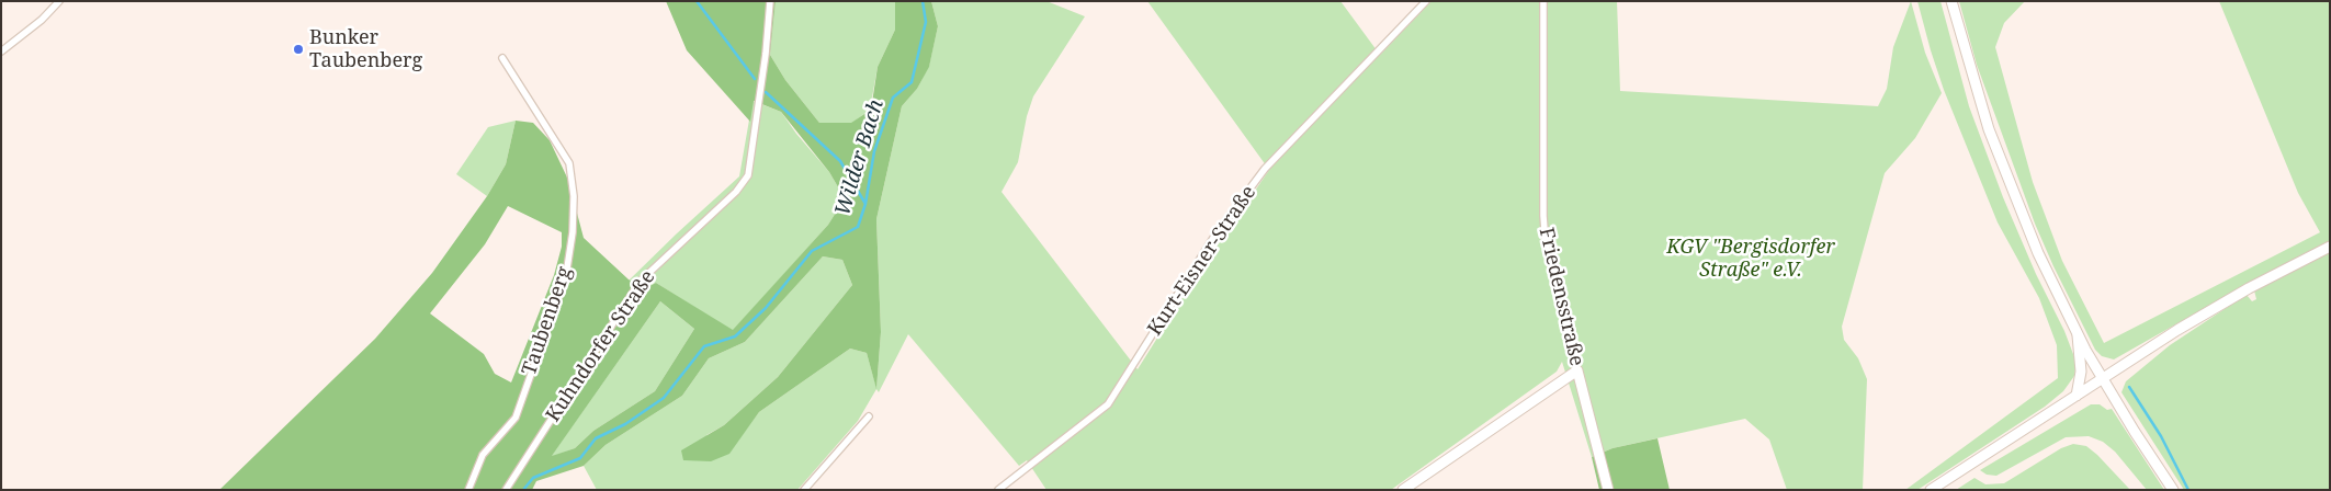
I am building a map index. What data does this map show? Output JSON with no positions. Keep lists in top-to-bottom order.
{
  "streets": {
    "street": [
      "Kurt-Eisner-Straße",
      "Friedensstraße",
      "Taubenberg",
      "Kuhndorfer Straße"
    ]
  },
  "water": ["Wilder Bach"],
  "parks": ["KGV \"Bergisdorfer Straße\" e.V."],
  "places": ["Bunker Taubenberg"]
}
